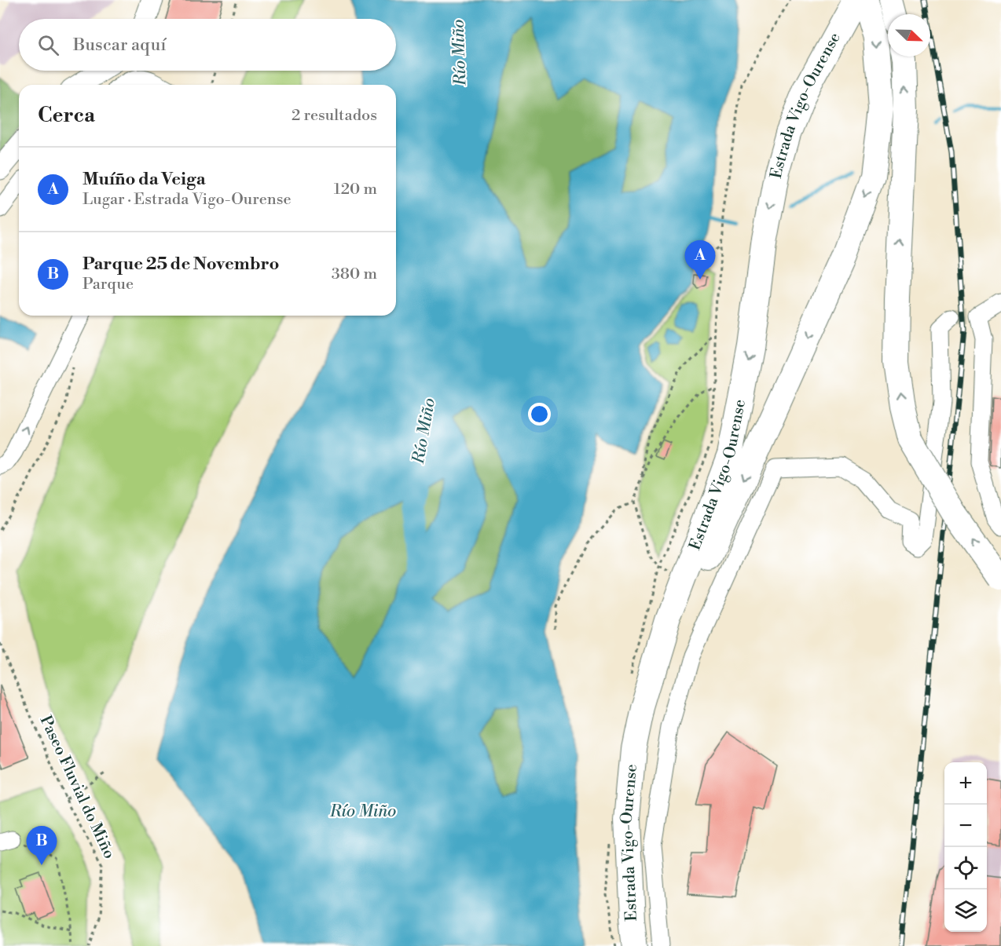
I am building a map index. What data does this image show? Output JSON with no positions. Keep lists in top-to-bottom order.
{
  "streets": {
    "highway": ["Estrada Vigo-Ourense"],
    "path": ["Paseo Fluvial do Miño"]
  },
  "water": ["Río Miño"],
  "north": "bottom right",
  "page": {
    "search": "Buscar aquí",
    "heading": ["Cerca", "2 resultados"],
    "list": [
      {
        "mark": "A",
        "name": "Muíño da Veiga",
        "note": "Lugar · Estrada Vigo-Ourense",
        "value": "120 m"
      },
      {
        "mark": "B",
        "name": "Parque 25 de Novembro",
        "note": "Parque",
        "value": "380 m"
      }
    ],
    "pins": ["A", "B"],
    "map_buttons": ["+", "−"]
  }
}
